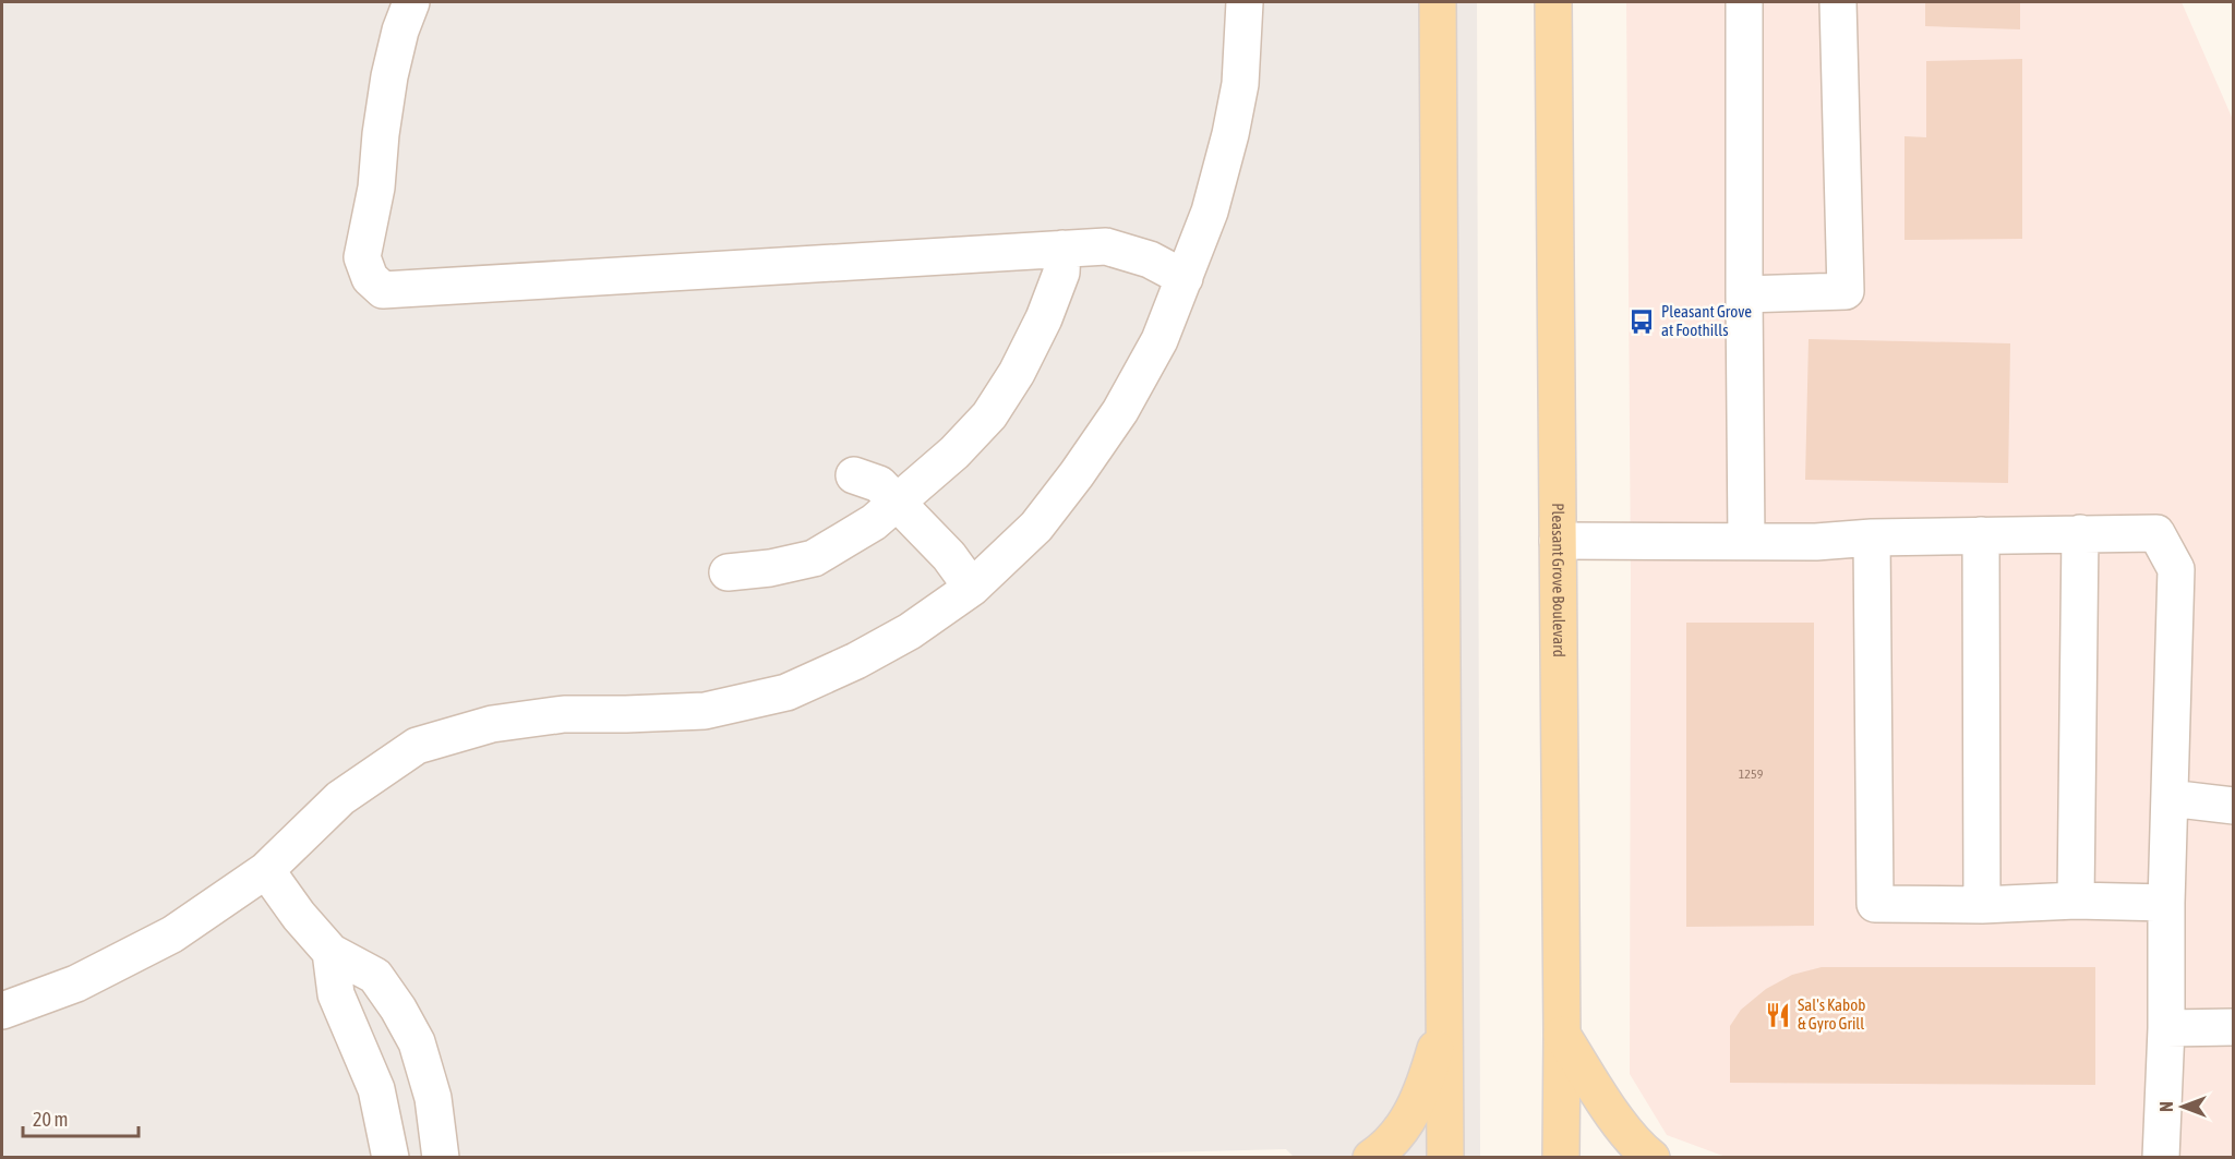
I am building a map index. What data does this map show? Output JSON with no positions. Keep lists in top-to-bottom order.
{
  "streets": {
    "main road": ["Pleasant Grove Boulevard"]
  },
  "places": {
    "bus stop": ["Pleasant Grove at Foothills"],
    "restaurant": ["Sal's Kabob & Gyro Grill"]
  },
  "house_numbers": ["1259"],
  "scale_bar": "20 m",
  "north": "left"
}
